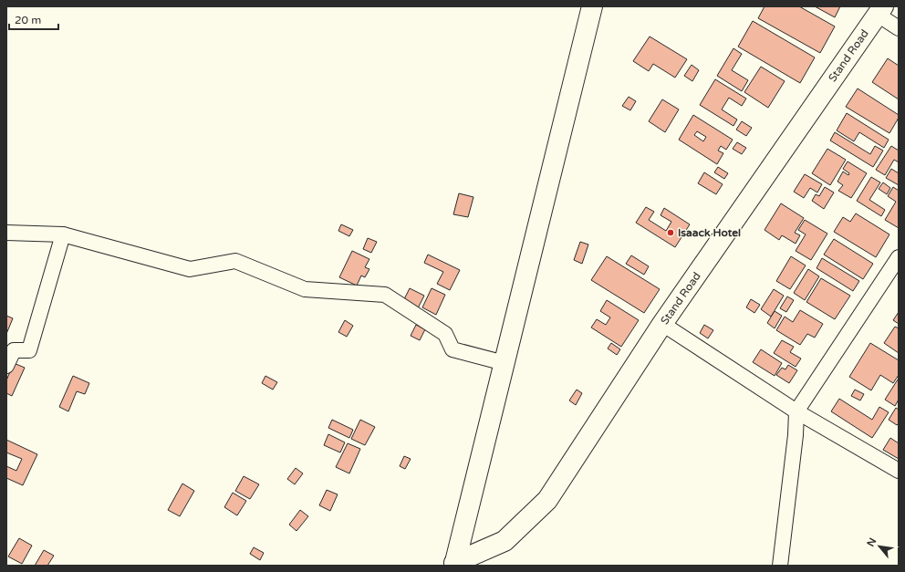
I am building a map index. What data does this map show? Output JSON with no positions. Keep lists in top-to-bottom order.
{
  "streets": {
    "main road": ["Stand Road"]
  },
  "places": ["Isaack Hotel"],
  "scale_bar": "20 m",
  "north": "top left"
}
